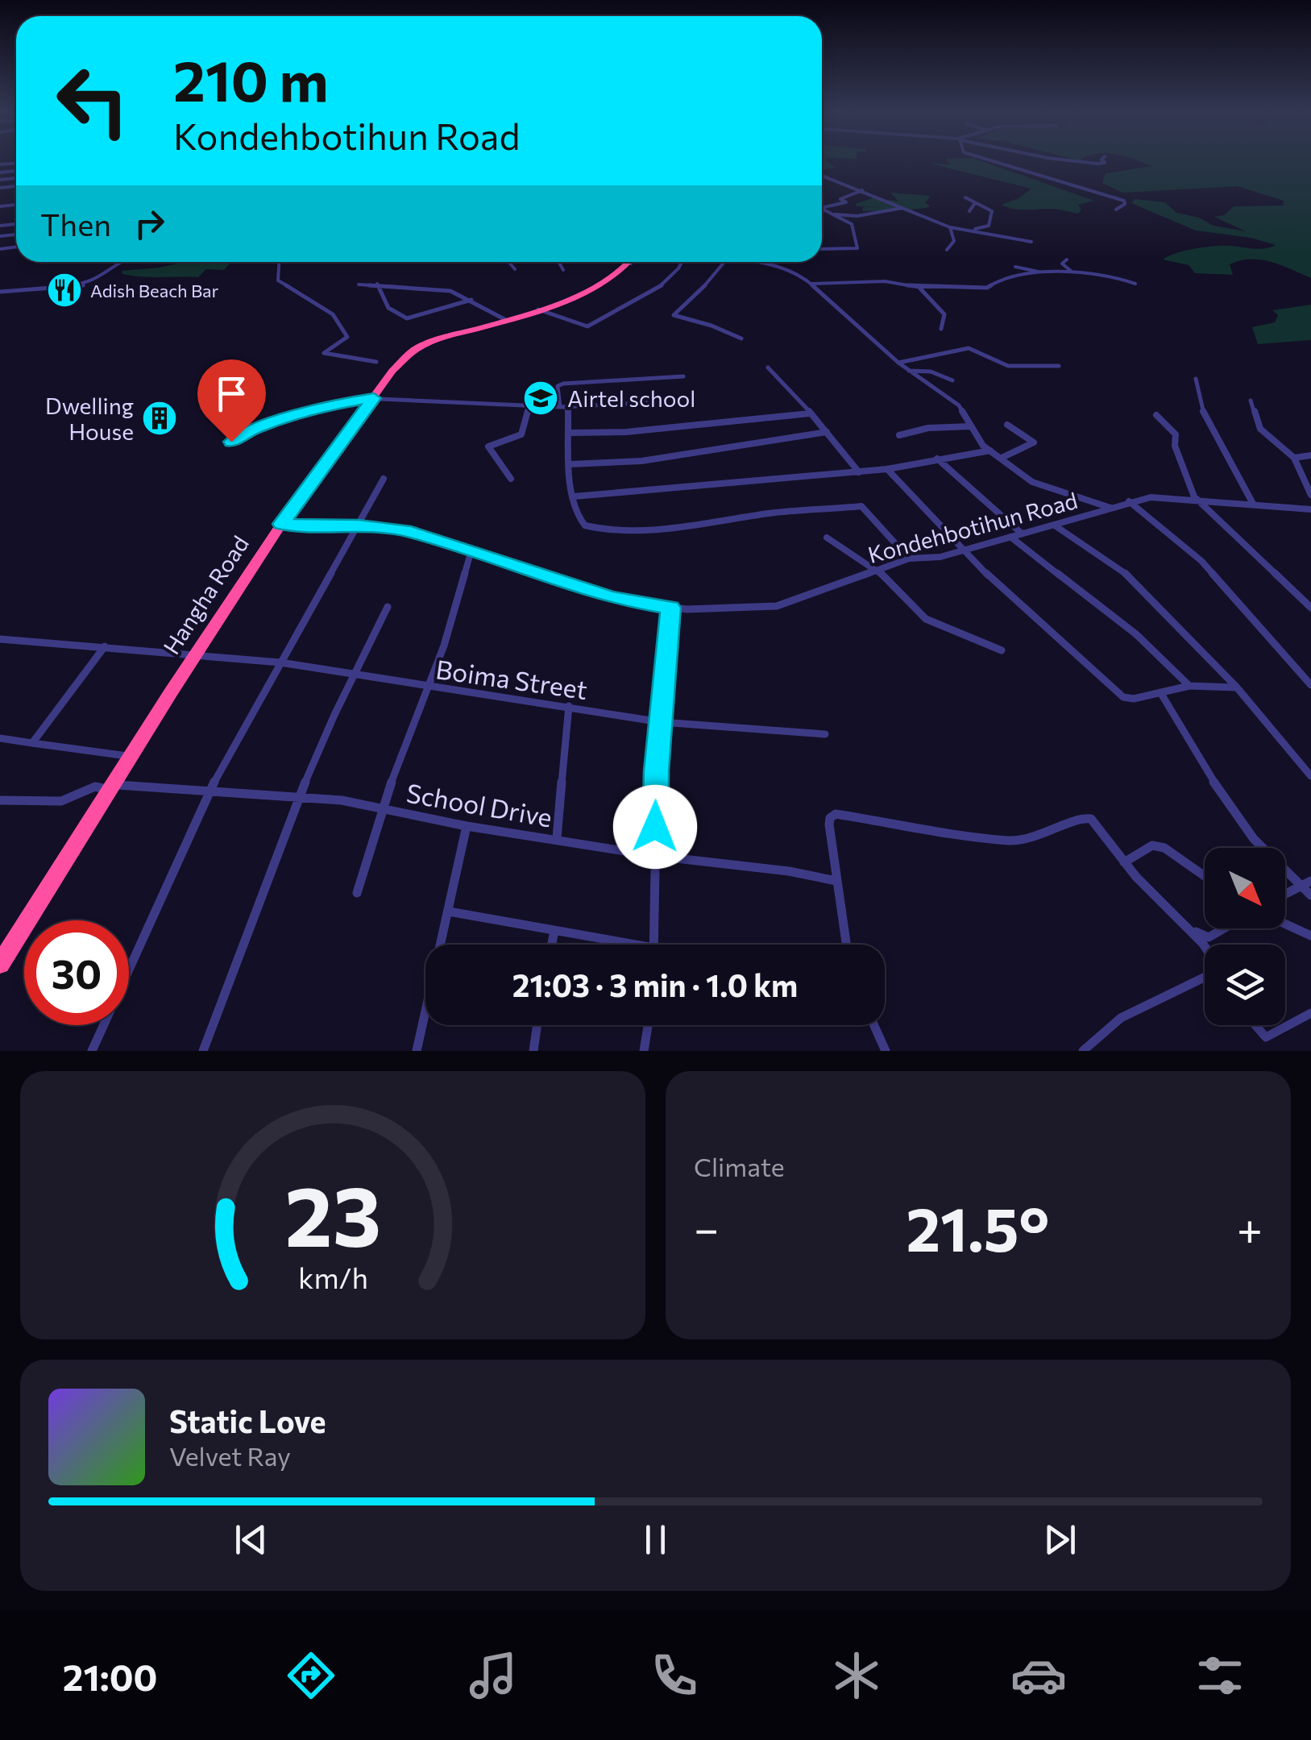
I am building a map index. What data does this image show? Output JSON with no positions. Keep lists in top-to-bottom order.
{
  "streets": {
    "highway": ["Hangha Road"],
    "street": ["Kondehbotihun Road", "Boima Street", "School Drive"]
  },
  "crossings": [
    ["Kondehbotihun Road", "Hangha Road"],
    ["Hangha Road", "Boima Street"],
    ["Hangha Road", "School Drive"]
  ],
  "places": {
    "restaurant": ["Adish Beach Bar"],
    "school or university": ["Airtel school"],
    "building": ["Dwelling House"]
  },
  "north": "bottom right",
  "page": {
    "turn": ["210 m", "Kondehbotihun Road"],
    "then": "Then",
    "limit": "30",
    "trip": "21:03 · 3 min · 1.0 km",
    "tile": "Climate",
    "heat": ["−", "21.5°", "+"],
    "song": ["Static Love", "Velvet Ray"],
    "tabs": "21:00",
    "gauge": ["23", "km/h"]
  }
}
